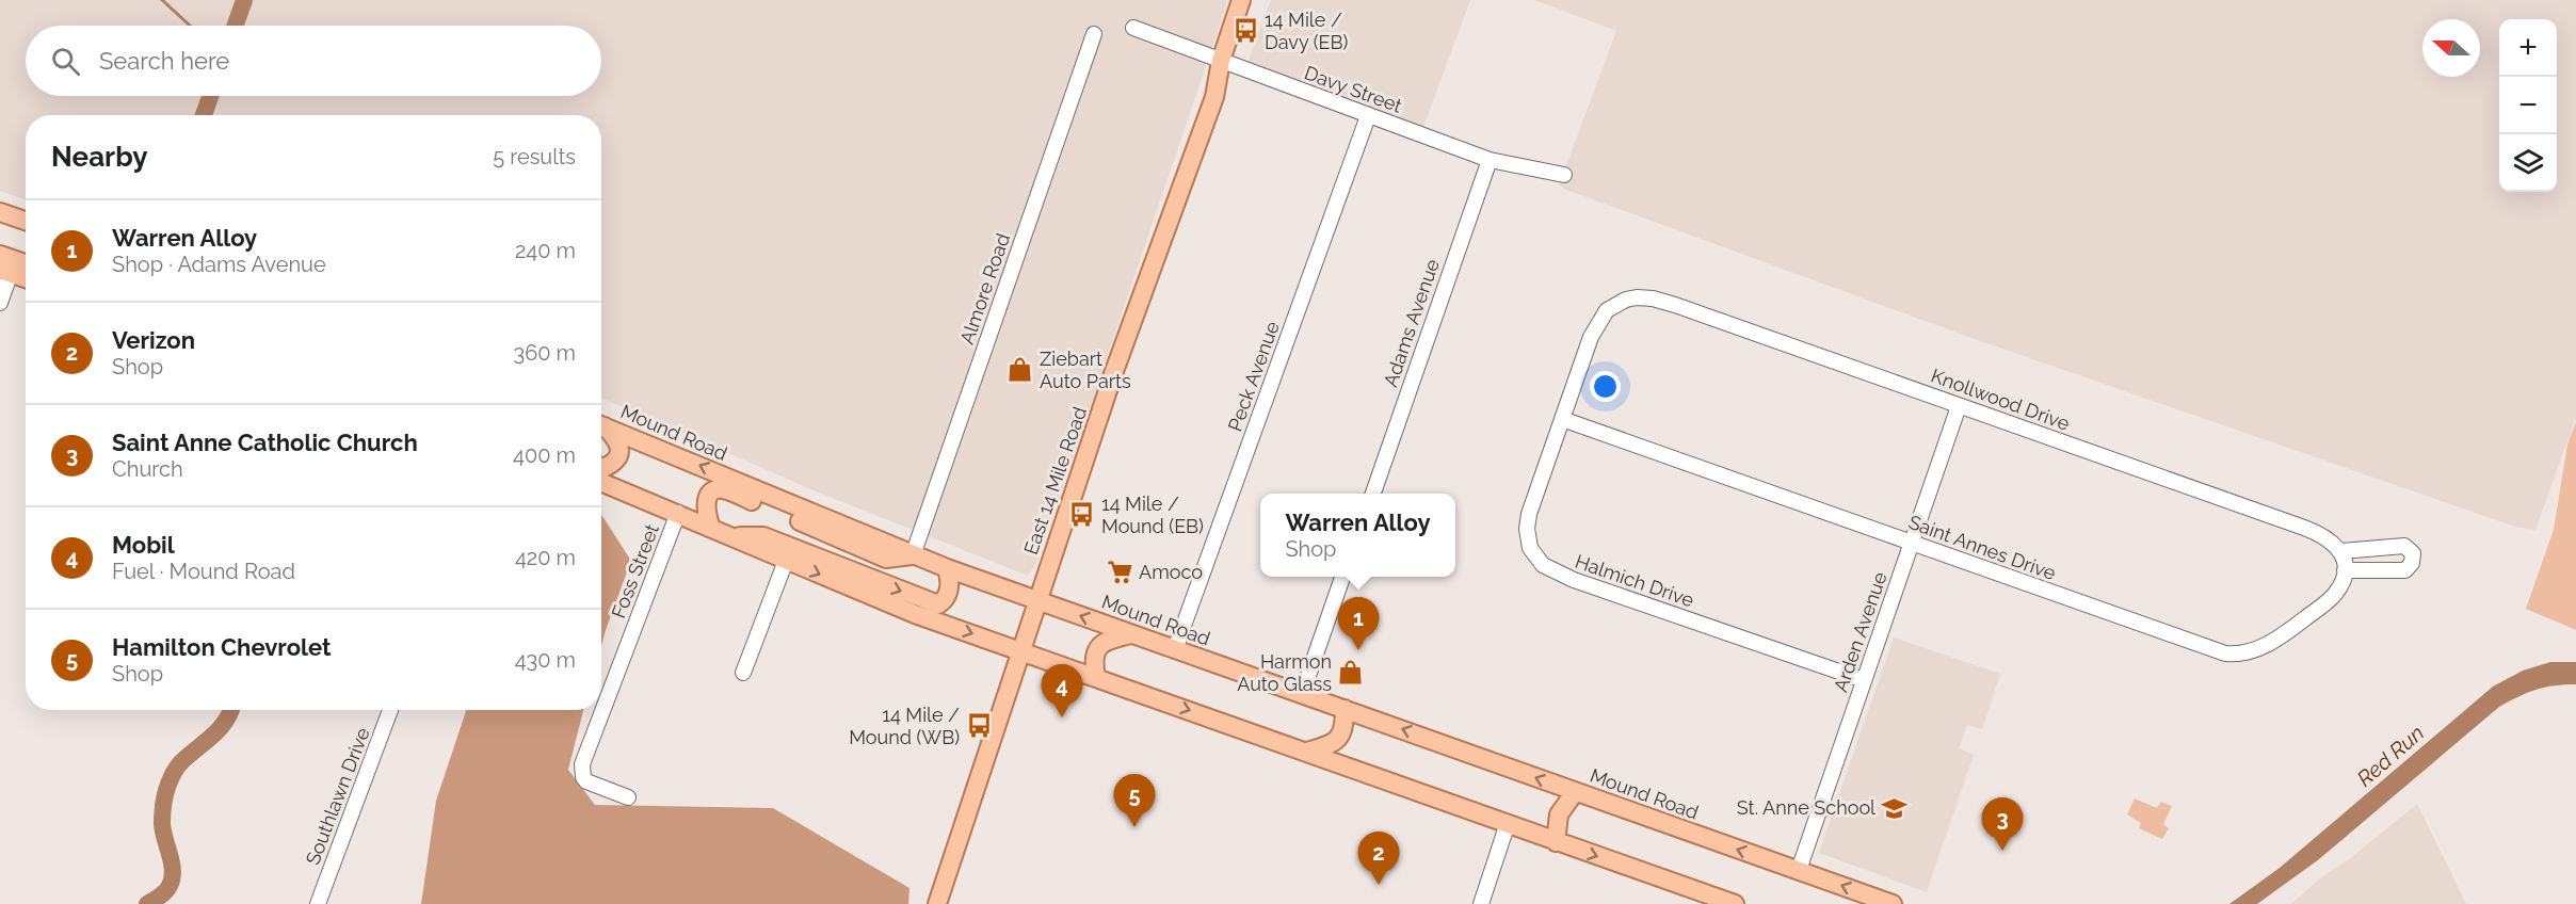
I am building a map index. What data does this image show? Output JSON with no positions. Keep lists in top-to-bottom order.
{
  "streets": {
    "main road": ["Mound Road", "East 14 Mile Road"],
    "street": [
      "Davy Street",
      "Almore Road",
      "Adams Avenue",
      "Peck Avenue",
      "Knollwood Drive",
      "Saint Annes Drive",
      "Foss Street",
      "Halmich Drive",
      "Arden Avenue",
      "Southlawn Drive"
    ]
  },
  "crossings": [
    ["Davy Street", "Adams Avenue"],
    ["Davy Street", "Peck Avenue"],
    ["Davy Street", "East 14 Mile Road"],
    ["Almore Road", "Mound Road"],
    ["Peck Avenue", "Mound Road"],
    ["Knollwood Drive", "Saint Annes Drive"],
    ["Knollwood Drive", "Halmich Drive"],
    ["Knollwood Drive", "Arden Avenue"],
    ["Mound Road", "East 14 Mile Road"],
    ["Mound Road", "Arden Avenue"],
    ["Saint Annes Drive", "Halmich Drive"],
    ["Saint Annes Drive", "Arden Avenue"],
    ["Halmich Drive", "Arden Avenue"]
  ],
  "water": ["Red Run"],
  "places": {
    "bus stop": ["14 Mile / Davy (EB)", "14 Mile / Mound (EB)", "14 Mile / Mound (WB)"],
    "shop": ["Ziebart Auto Parts", "Harmon Auto Glass"],
    "supermarket": ["Amoco"],
    "school or university": ["St. Anne School"]
  },
  "north": "left",
  "page": {
    "map_buttons": ["+", "−"],
    "search": "Search here",
    "heading": ["Nearby", "5 results"],
    "list": [
      {
        "mark": "1",
        "name": "Warren Alloy",
        "note": "Shop · Adams Avenue",
        "value": "240 m"
      },
      {
        "mark": "2",
        "name": "Verizon",
        "note": "Shop",
        "value": "360 m"
      },
      {
        "mark": "3",
        "name": "Saint Anne Catholic Church",
        "note": "Church",
        "value": "400 m"
      },
      {
        "mark": "4",
        "name": "Mobil",
        "note": "Fuel · Mound Road",
        "value": "420 m"
      },
      {
        "mark": "5",
        "name": "Hamilton Chevrolet",
        "note": "Shop",
        "value": "430 m"
      }
    ],
    "popup": ["Warren Alloy", "Shop"],
    "pins": [
      "1",
      "4",
      "5",
      "3",
      "2"
    ]
  }
}
